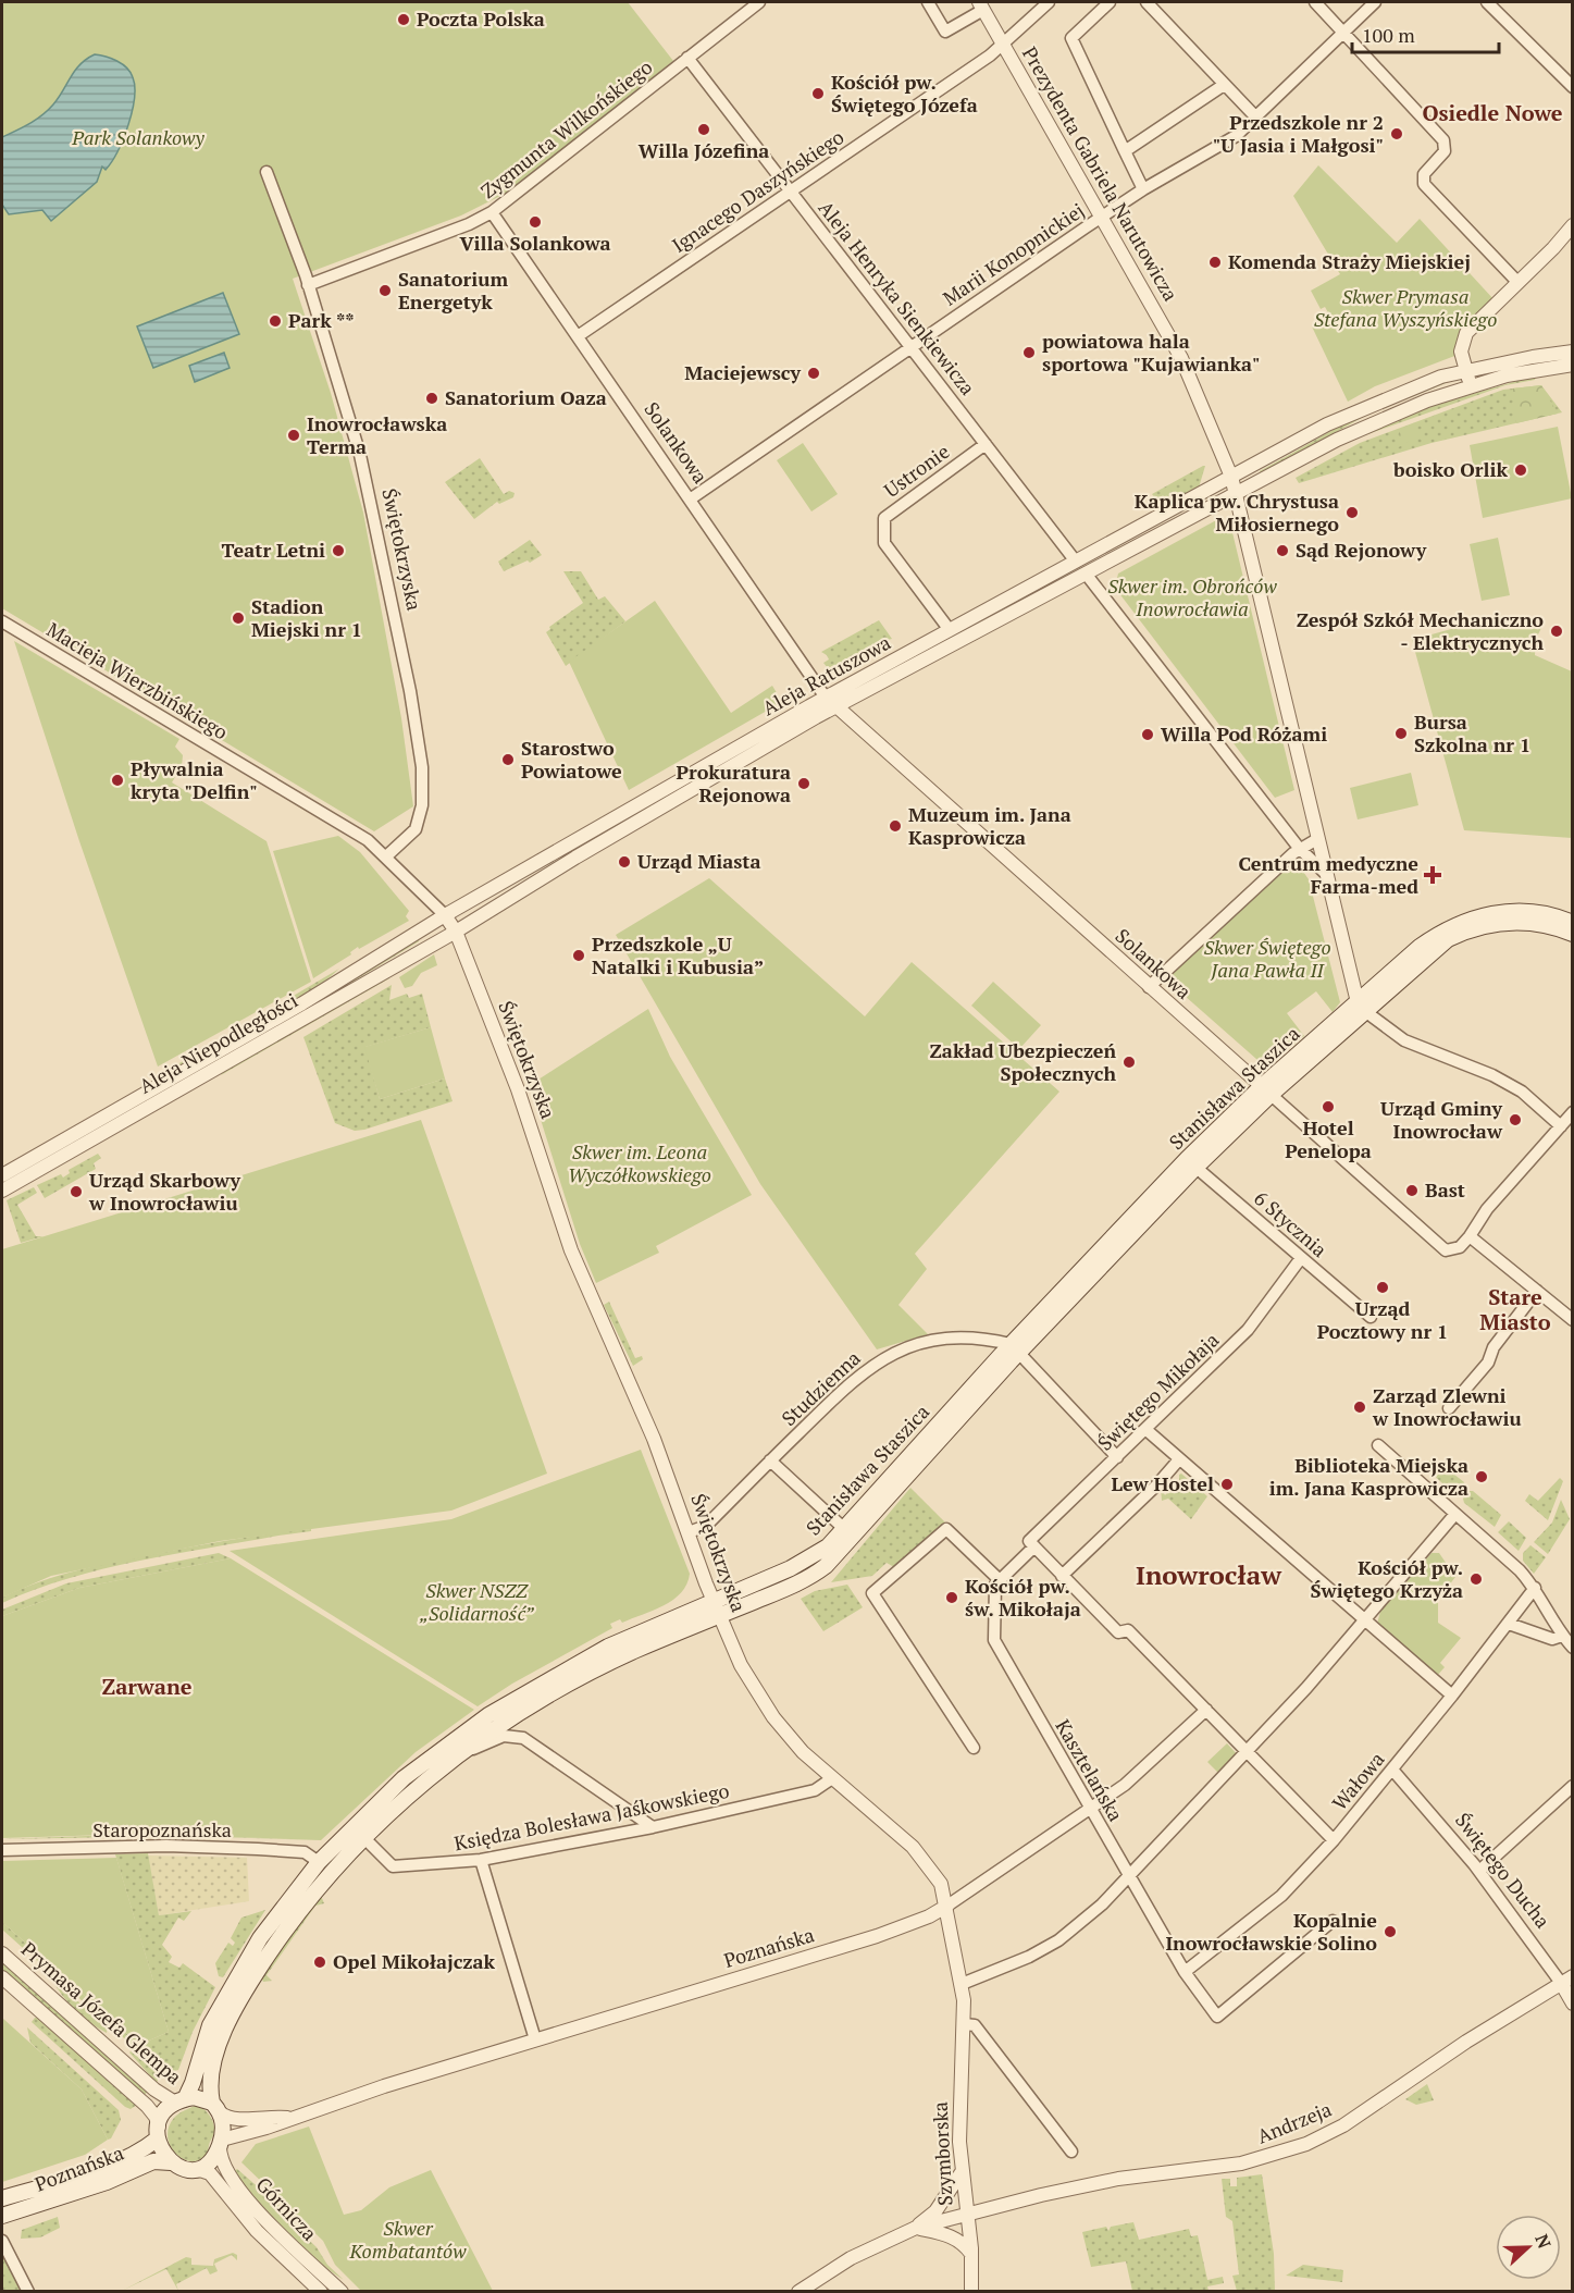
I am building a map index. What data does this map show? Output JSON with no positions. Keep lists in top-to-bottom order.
{
  "streets": {
    "main road": ["Stanisława Staszica", "Poznańska"],
    "street": [
      "Zygmunta Wilkońskiego",
      "Prezydenta Gabriela Narutowicza",
      "Ignacego Daszyńskiego",
      "Marii Konopnickiej",
      "Aleja Henryka Sienkiewicza",
      "Solankowa",
      "Ustronie",
      "Świętokrzyska",
      "Aleja Ratuszowa",
      "Macieja Wierzbińskiego",
      "Aleja Niepodległości",
      "6 Stycznia",
      "Studzienna",
      "Świętego Mikołaja",
      "Kasztelańska",
      "Wałowa",
      "Księdza Bolesława Jaśkowskiego",
      "Staropoznańska",
      "Świętego Ducha",
      "Prymasa Józefa Glempa",
      "Andrzeja",
      "Szymborska",
      "Górnicza"
    ]
  },
  "crossings": [
    ["Zygmunta Wilkońskiego", "Aleja Henryka Sienkiewicza"],
    ["Zygmunta Wilkońskiego", "Solankowa"],
    ["Zygmunta Wilkońskiego", "Świętokrzyska"],
    ["Prezydenta Gabriela Narutowicza", "Ignacego Daszyńskiego"],
    ["Prezydenta Gabriela Narutowicza", "Marii Konopnickiej"],
    ["Prezydenta Gabriela Narutowicza", "Aleja Ratuszowa"],
    ["Prezydenta Gabriela Narutowicza", "Stanisława Staszica"],
    ["Ignacego Daszyńskiego", "Aleja Henryka Sienkiewicza"],
    ["Ignacego Daszyńskiego", "Solankowa"],
    ["Marii Konopnickiej", "Aleja Henryka Sienkiewicza"],
    ["Marii Konopnickiej", "Solankowa"],
    ["Aleja Henryka Sienkiewicza", "Ustronie"],
    ["Aleja Henryka Sienkiewicza", "Aleja Ratuszowa"],
    ["Solankowa", "Aleja Ratuszowa"],
    ["Solankowa", "Stanisława Staszica"],
    ["Ustronie", "Aleja Ratuszowa"],
    ["Świętokrzyska", "Aleja Ratuszowa"],
    ["Świętokrzyska", "Macieja Wierzbińskiego"],
    ["Świętokrzyska", "Aleja Niepodległości"],
    ["Świętokrzyska", "Stanisława Staszica"],
    ["Świętokrzyska", "Studzienna"],
    ["Świętokrzyska", "Księdza Bolesława Jaśkowskiego"],
    ["Świętokrzyska", "Poznańska"],
    ["Świętokrzyska", "Szymborska"],
    ["Aleja Ratuszowa", "Aleja Niepodległości"],
    ["Stanisława Staszica", "6 Stycznia"],
    ["Stanisława Staszica", "Studzienna"],
    ["Stanisława Staszica", "Księdza Bolesława Jaśkowskiego"],
    ["Stanisława Staszica", "Staropoznańska"],
    ["Stanisława Staszica", "Poznańska"],
    ["Stanisława Staszica", "Prymasa Józefa Glempa"],
    ["Stanisława Staszica", "Górnicza"],
    ["6 Stycznia", "Świętego Mikołaja"],
    ["Świętego Mikołaja", "Kasztelańska"],
    ["Kasztelańska", "Wałowa"],
    ["Kasztelańska", "Poznańska"],
    ["Wałowa", "Świętego Ducha"],
    ["Świętego Ducha", "Andrzeja"],
    ["Poznańska", "Prymasa Józefa Glempa"],
    ["Poznańska", "Szymborska"],
    ["Poznańska", "Górnicza"],
    ["Prymasa Józefa Glempa", "Górnicza"],
    ["Andrzeja", "Szymborska"]
  ],
  "districts": [
    "Osiedle Nowe",
    "Stare Miasto",
    "Inowrocław",
    "Zarwane"
  ],
  "parks": [
    "Park Solankowy",
    "Skwer Prymasa Stefana Wyszyńskiego",
    "Skwer im. Obrońców Inowrocławia",
    "Skwer Świętego Jana Pawła II",
    "Skwer im. Leona Wyczółkowskiego",
    "Skwer NSZZ „Solidarność”",
    "Skwer Kombatantów"
  ],
  "places": {
    "other": [
      "Poczta Polska",
      "Kościół pw. Świętego Józefa",
      "Willa Józefina",
      "Przedszkole nr 2 \"U Jasia i Małgosi\"",
      "Villa Solankowa",
      "Komenda Straży Miejskiej",
      "Sanatorium Energetyk",
      "Park **",
      "powiatowa hala sportowa \"Kujawianka\"",
      "Maciejewscy",
      "Sanatorium Oaza",
      "Inowrocławska Terma",
      "boisko Orlik",
      "Kaplica pw. Chrystusa Miłosiernego",
      "Teatr Letni",
      "Sąd Rejonowy",
      "Stadion Miejski nr 1",
      "Zespół Szkół Mechaniczno - Elektrycznych",
      "Bursa Szkolna nr 1",
      "Willa Pod Różami",
      "Starostwo Powiatowe",
      "Pływalnia kryta \"Delfin\"",
      "Prokuratura Rejonowa",
      "Muzeum im. Jana Kasprowicza",
      "Urząd Miasta",
      "Przedszkole „U Natalki i Kubusia”",
      "Zakład Ubezpieczeń Społecznych",
      "Hotel Penelopa",
      "Urząd Gminy Inowrocław",
      "Bast",
      "Urząd Skarbowy w Inowrocławiu",
      "Urząd Pocztowy nr 1",
      "Zarząd Zlewni w Inowrocławiu",
      "Biblioteka Miejska im. Jana Kasprowicza",
      "Lew Hostel",
      "Kościół pw. Świętego Krzyża",
      "Kościół pw. św. Mikołaja",
      "Kopalnie Inowrocławskie Solino",
      "Opel Mikołajczak"
    ],
    "health": ["Centrum medyczne Farma-med"]
  },
  "scale_bar": "100 m",
  "north": "right"
}
